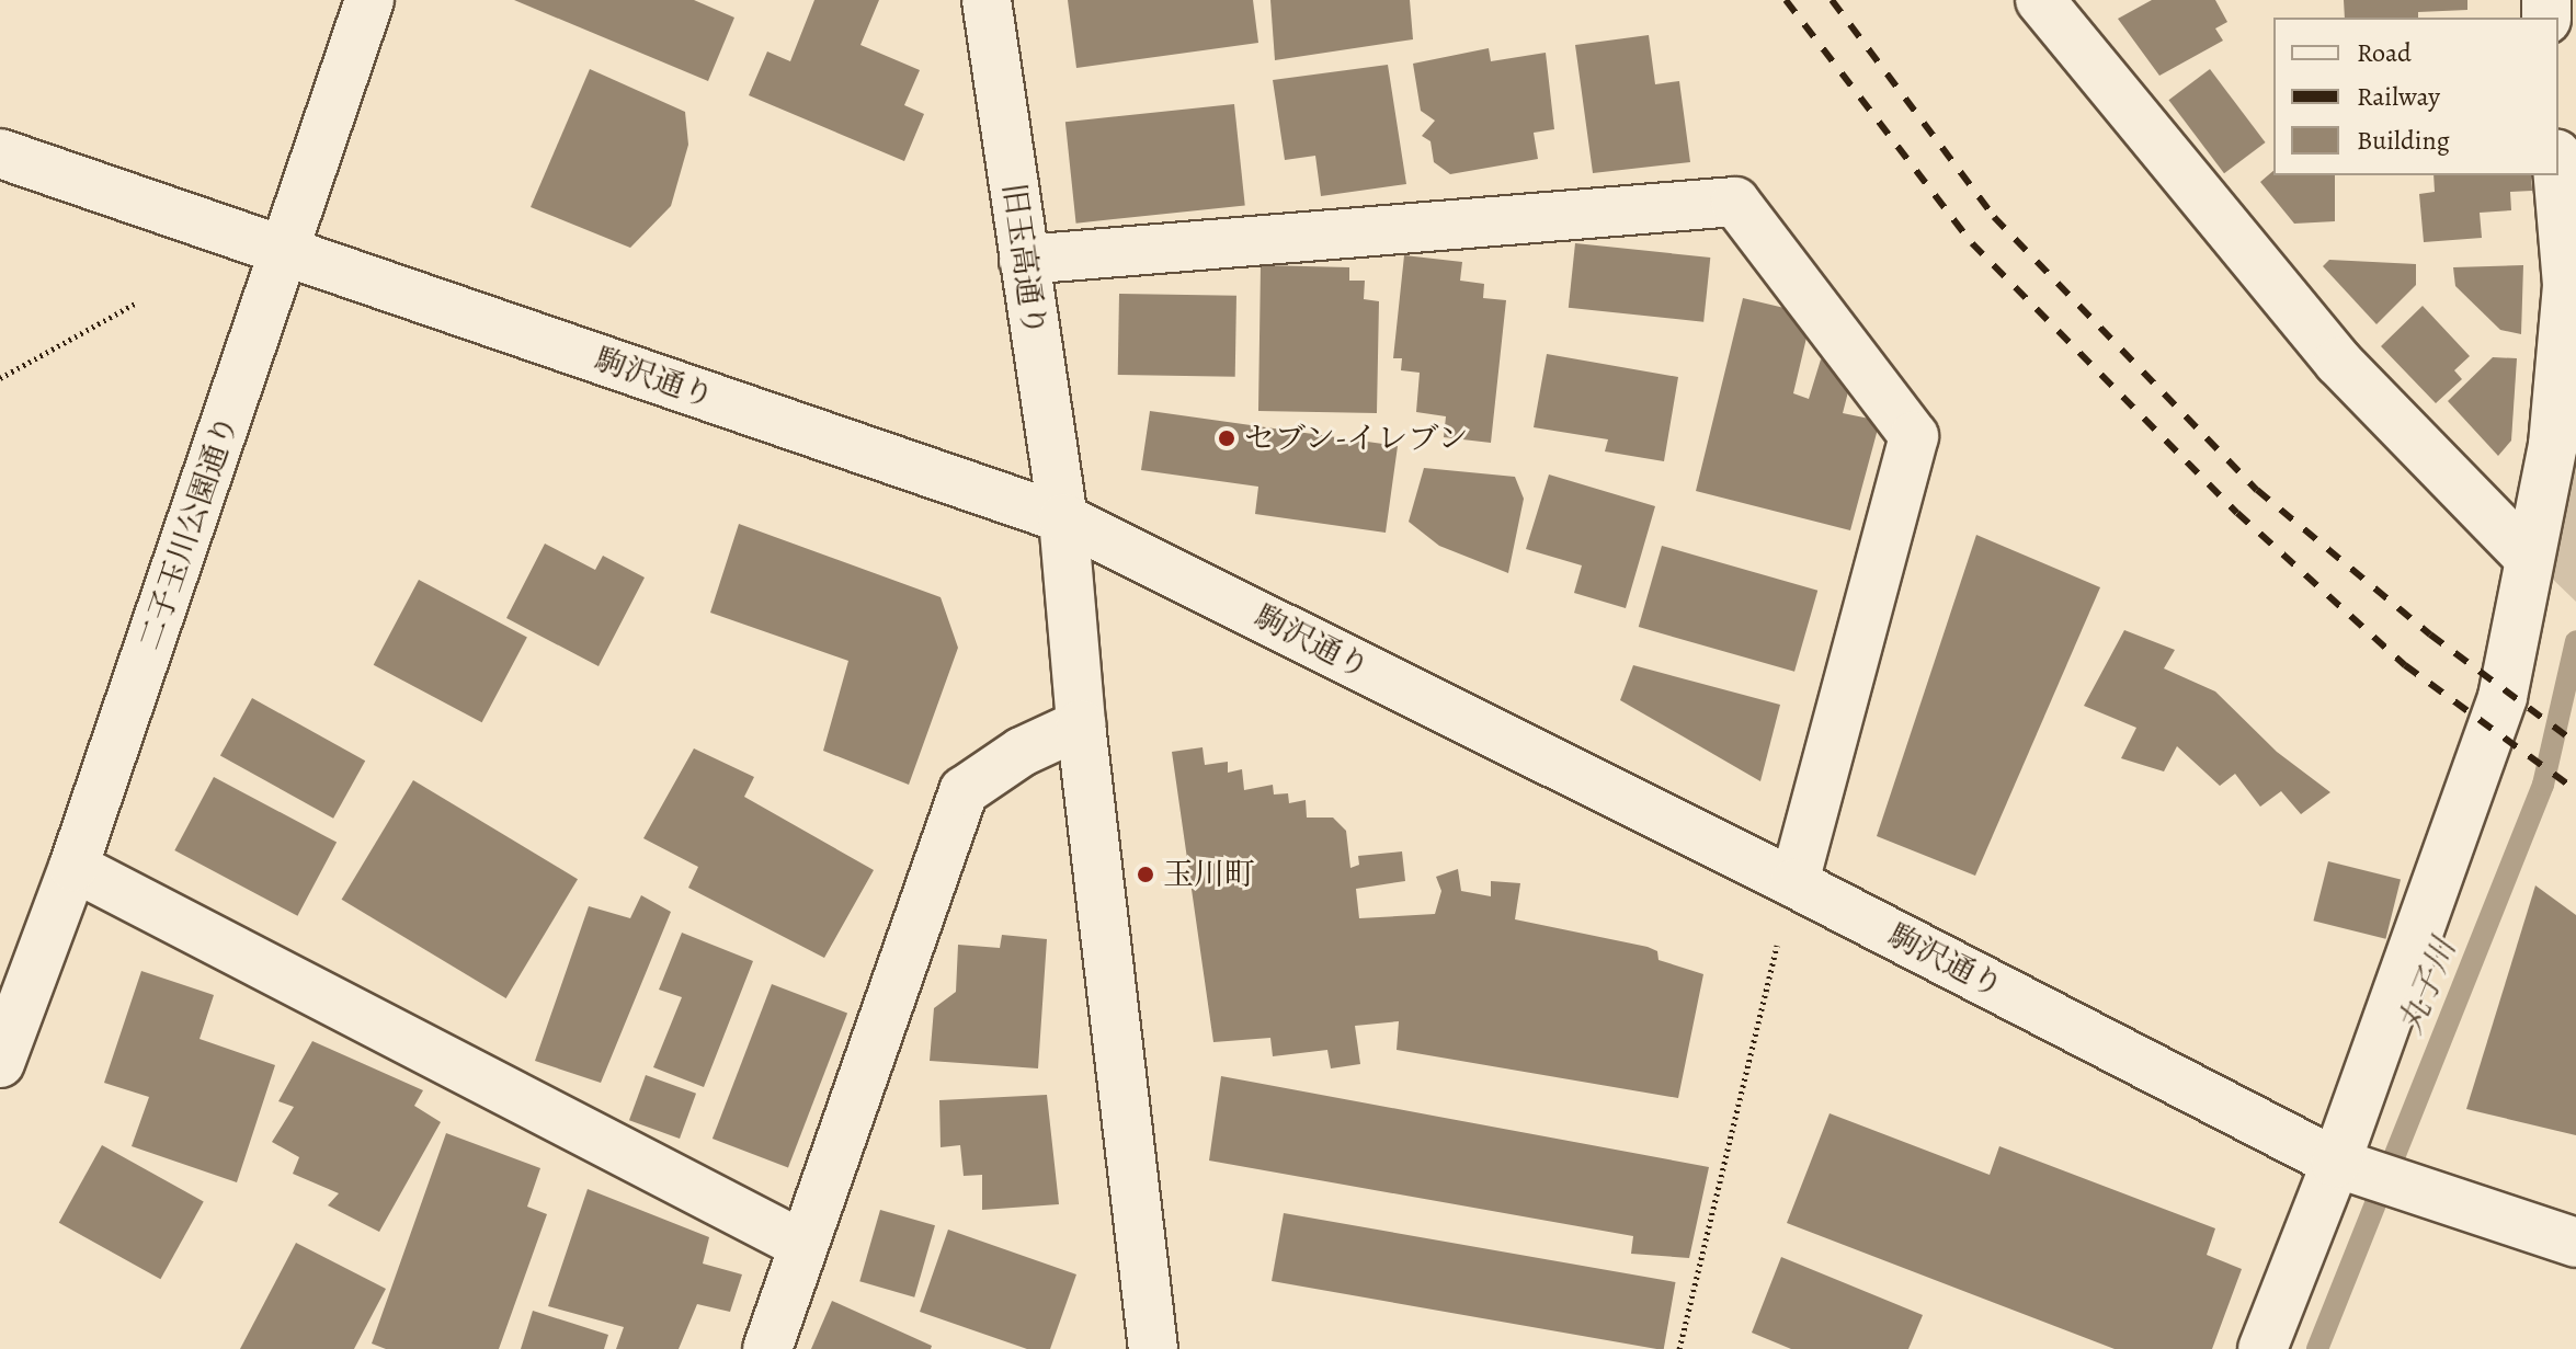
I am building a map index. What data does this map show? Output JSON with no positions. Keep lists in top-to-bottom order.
{
  "streets": {
    "street": ["旧玉高通り", "駒沢通り", "二子玉川公園通り"]
  },
  "crossings": [
    ["旧玉高通り", "駒沢通り"],
    ["駒沢通り", "二子玉川公園通り"]
  ],
  "water": ["丸子川"],
  "places": ["セブン-イレブン", "玉川町"],
  "legend": ["Road", "Railway", "Building"]
}
